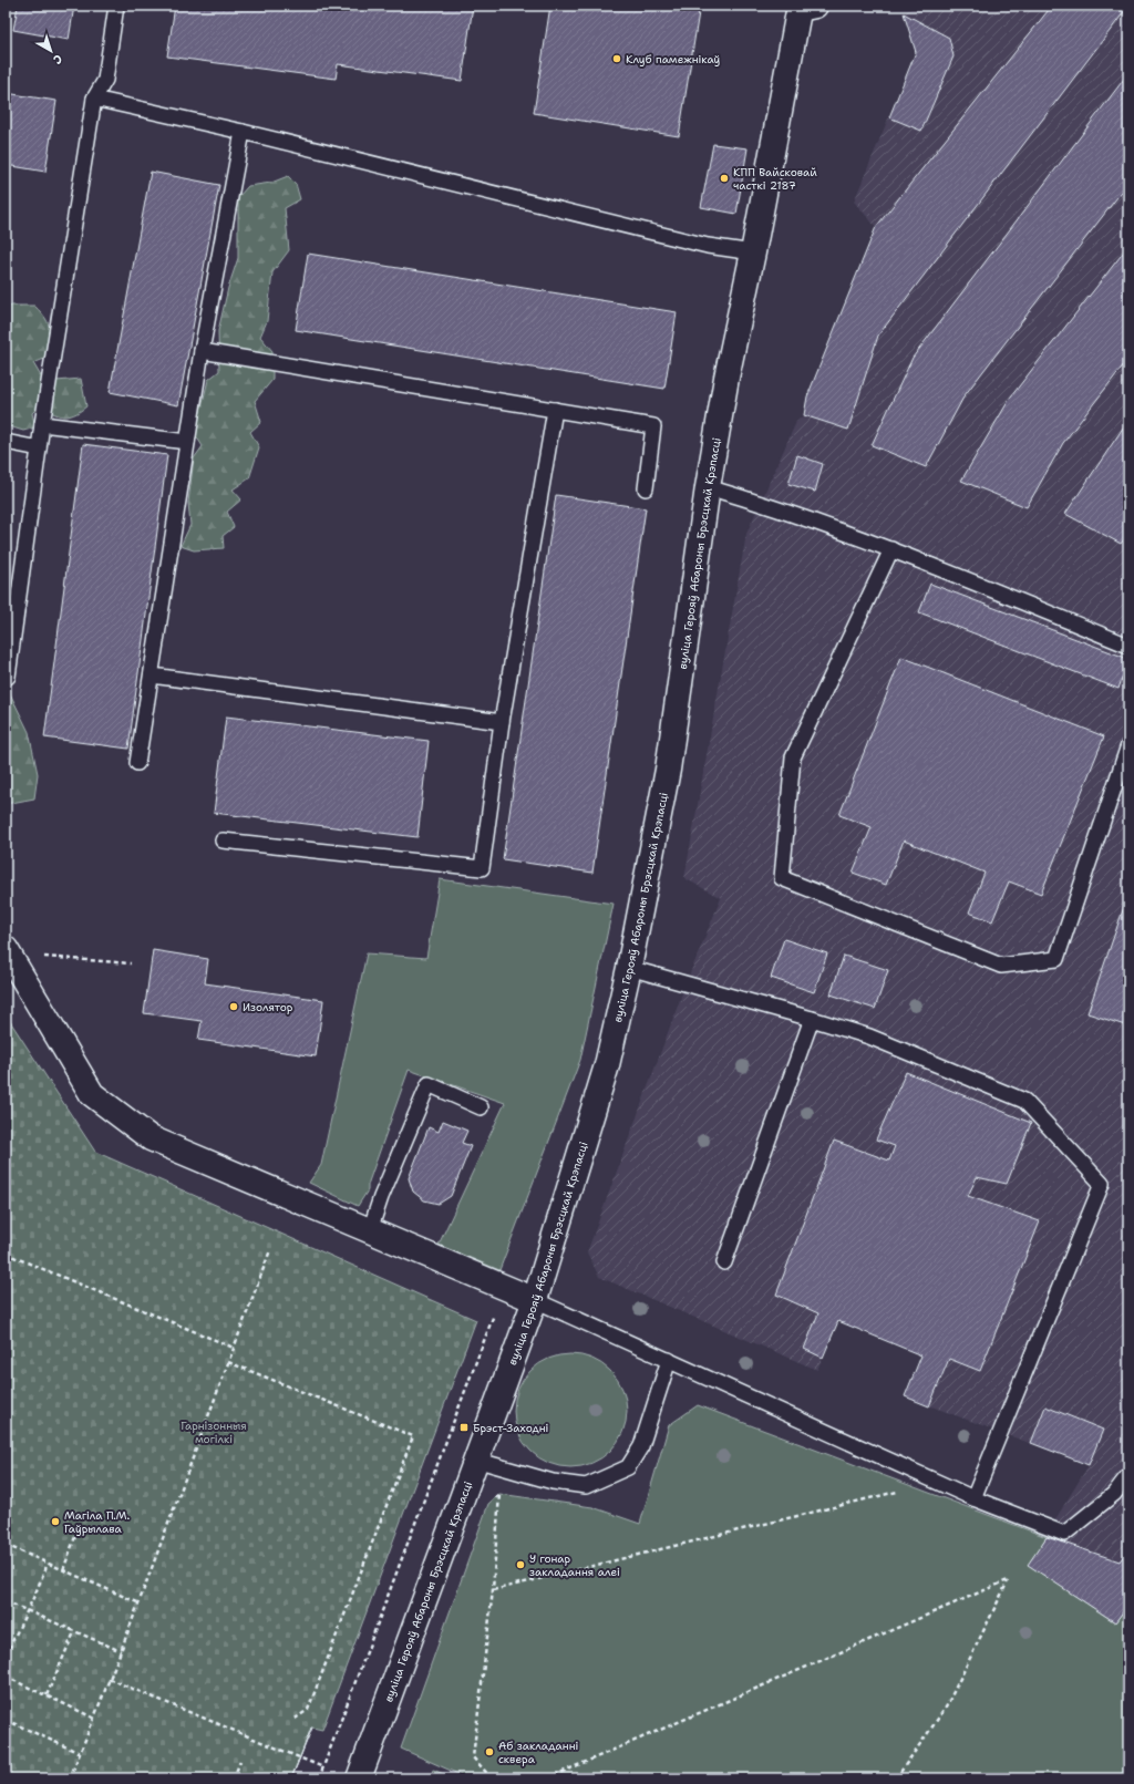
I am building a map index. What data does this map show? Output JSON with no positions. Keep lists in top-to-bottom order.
{
  "streets": {
    "main road": ["вуліца Герояў Абароны Брэсцкай Крэпасці"]
  },
  "parks": ["Гарнізонныя могілкі"],
  "places": {
    "other": [
      "Клуб памежнікаў",
      "КПП Вайсковай часткі 2187",
      "Изолятор",
      "Магіла П.М. Гаўрылава",
      "У гонар закладання алеі",
      "Аб закладанні сквера"
    ],
    "transit": ["Брэст-Заходні"]
  },
  "north": "bottom right"
}
